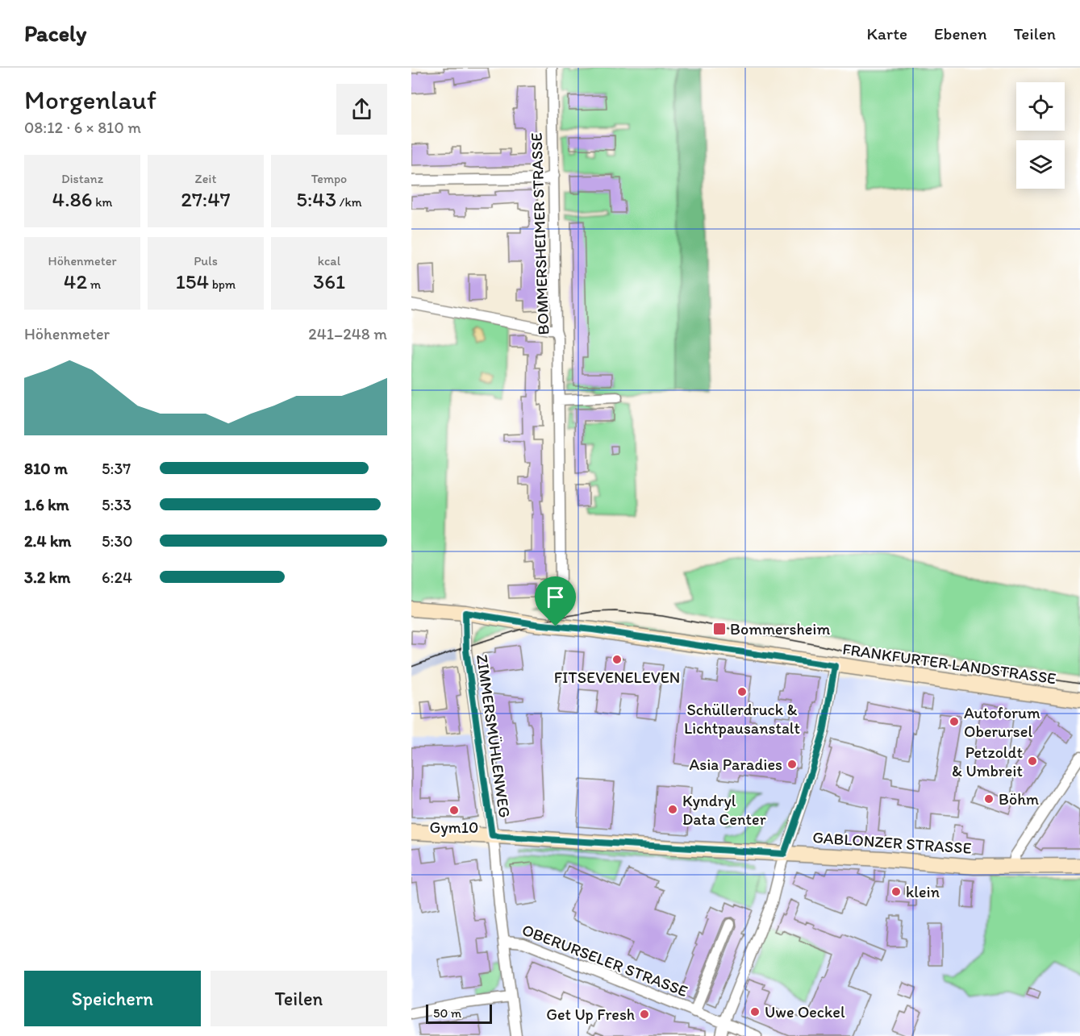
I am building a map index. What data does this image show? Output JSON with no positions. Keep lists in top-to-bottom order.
{
  "streets": {
    "main road": ["FRANKFURTER LANDSTRASSE", "GABLONZER STRASSE"],
    "street": ["BOMMERSHEIMER STRASSE", "ZIMMERSMÜHLENWEG", "OBERURSELER STRASSE"]
  },
  "crossings": [
    ["BOMMERSHEIMER STRASSE", "FRANKFURTER LANDSTRASSE"],
    ["FRANKFURTER LANDSTRASSE", "ZIMMERSMÜHLENWEG"],
    ["ZIMMERSMÜHLENWEG", "GABLONZER STRASSE"],
    ["ZIMMERSMÜHLENWEG", "OBERURSELER STRASSE"]
  ],
  "places": {
    "transit": ["Bommersheim"],
    "other": [
      "FITSEVENELEVEN",
      "Schüllerdruck & Lichtpausanstalt",
      "Autoforum Oberursel",
      "Petzoldt & Umbreit",
      "Asia Paradies",
      "Böhm",
      "Kyndryl Data Center",
      "Gym10",
      "klein",
      "Uwe Oeckel",
      "Get Up Fresh"
    ]
  },
  "scale_bar": "50 m",
  "page": {
    "header": "Pacely",
    "nav": ["Karte", "Ebenen", "Teilen"],
    "heading": ["Morgenlauf", "08:12 · 6 × 810 m"],
    "stats": [
      ["Distanz", "4.86 km"],
      ["Zeit", "27:47"],
      ["Tempo", "5:43 /km"],
      ["Höhenmeter", "42 m"],
      ["Puls", "154 bpm"],
      ["kcal", "361"]
    ],
    "chart": ["Höhenmeter", "241–248 m"],
    "list": [
      {
        "name": "810 m",
        "note": "5:37"
      },
      {
        "name": "1.6 km",
        "note": "5:33"
      },
      {
        "name": "2.4 km",
        "note": "5:30"
      },
      {
        "name": "3.2 km",
        "note": "6:24"
      }
    ],
    "buttons": ["Speichern", "Teilen"],
    "scale": "50 m"
  }
}
